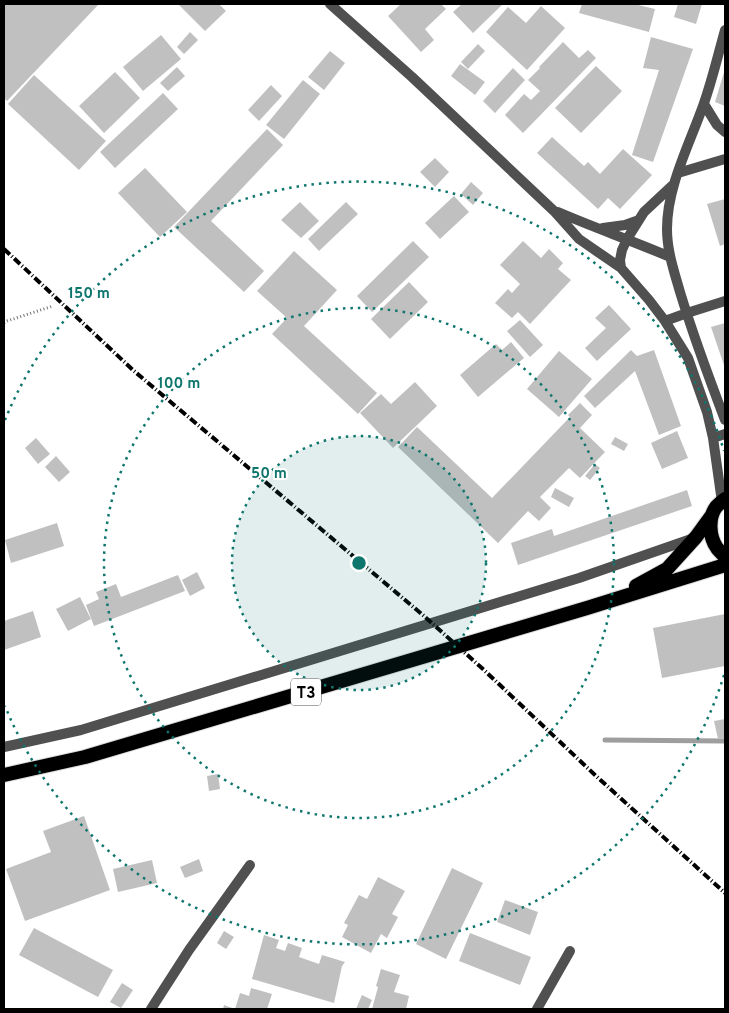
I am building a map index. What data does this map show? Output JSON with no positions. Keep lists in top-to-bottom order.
{
  "streets": {
    "highway": ["T3"]
  },
  "rings": ["150 m", "100 m", "50 m"]
}
